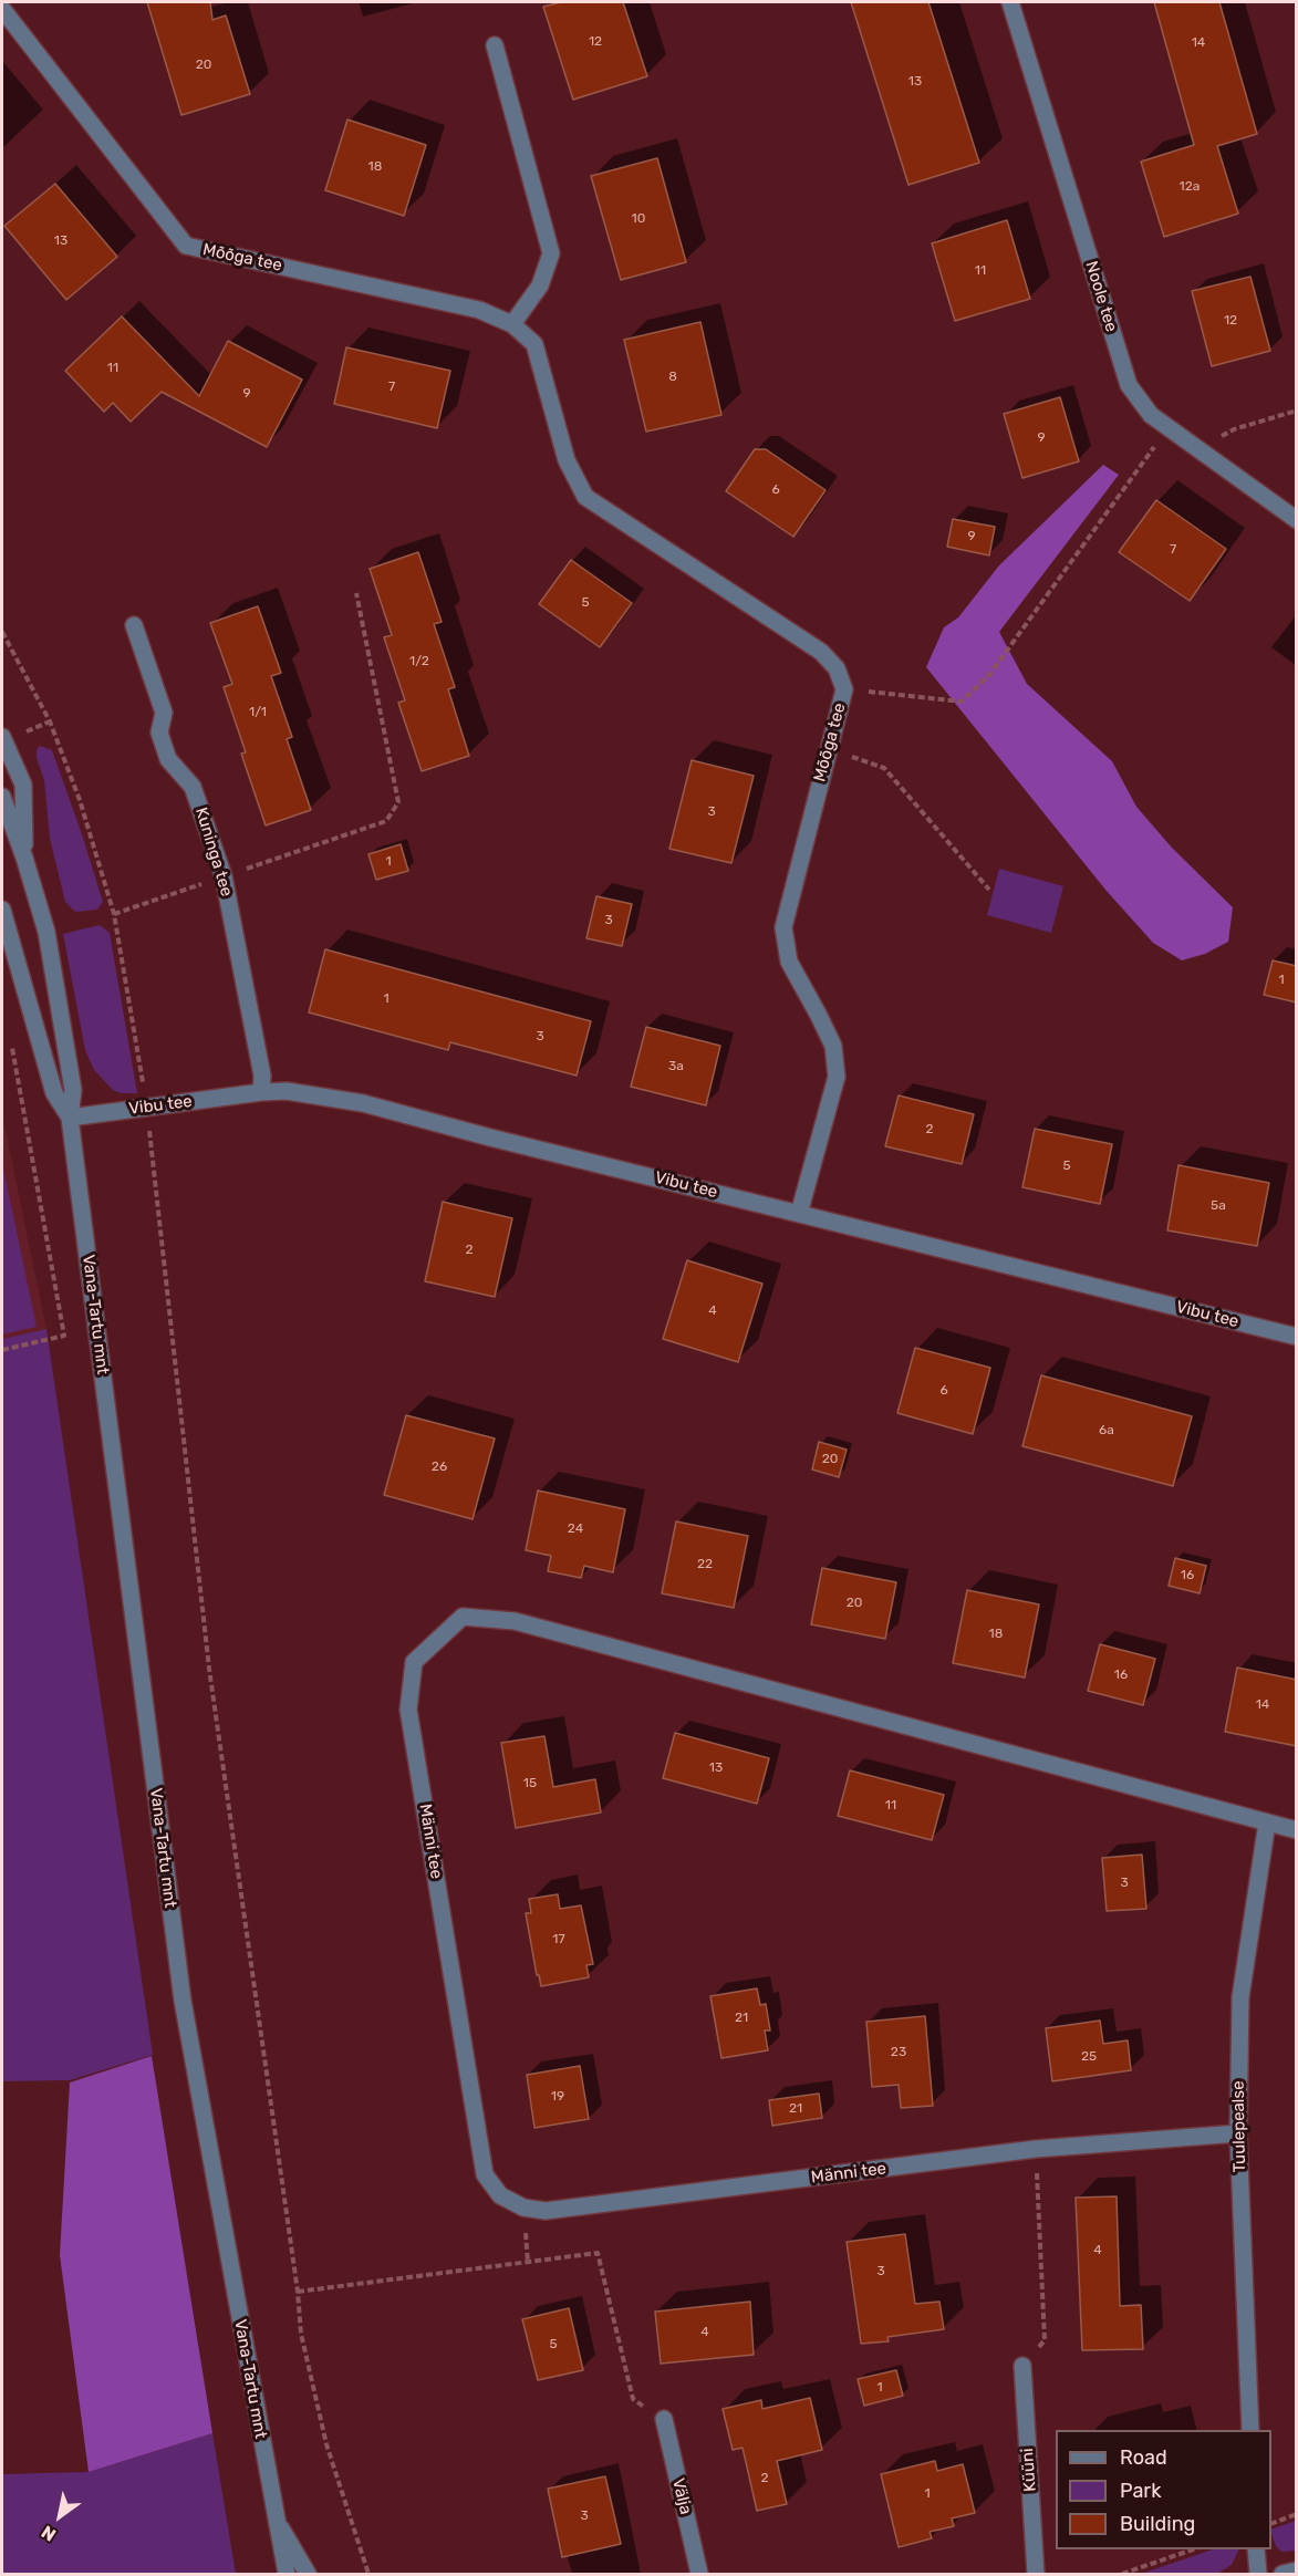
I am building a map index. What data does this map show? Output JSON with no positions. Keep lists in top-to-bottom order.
{
  "streets": {
    "street": [
      "Mõõga tee",
      "Noole tee",
      "Kuninga tee",
      "Vibu tee",
      "Vana-Tartu mnt",
      "Männi tee",
      "Tuulepealse",
      "Küüni",
      "Välja"
    ]
  },
  "crossings": [
    ["Mõõga tee", "Vibu tee"],
    ["Kuninga tee", "Vibu tee"],
    ["Vibu tee", "Vana-Tartu mnt"],
    ["Männi tee", "Tuulepealse"]
  ],
  "house_numbers": [
    "12",
    "14",
    "20",
    "13",
    "18",
    "12a",
    "10",
    "13",
    "11",
    "12",
    "11",
    "8",
    "7",
    "9",
    "9",
    "6",
    "9",
    "7",
    "5",
    "1/2",
    "1/1",
    "3",
    "1",
    "3",
    "1",
    "1",
    "3",
    "3a",
    "2",
    "5",
    "5a",
    "2",
    "4",
    "6",
    "6a",
    "20",
    "26",
    "24",
    "22",
    "16",
    "20",
    "18",
    "16",
    "14",
    "13",
    "15",
    "11",
    "3",
    "17",
    "21",
    "23",
    "25",
    "19",
    "21",
    "4",
    "3",
    "4",
    "5",
    "1",
    "2",
    "1",
    "3"
  ],
  "legend": ["Road", "Park", "Building"],
  "north": "bottom left"
}
